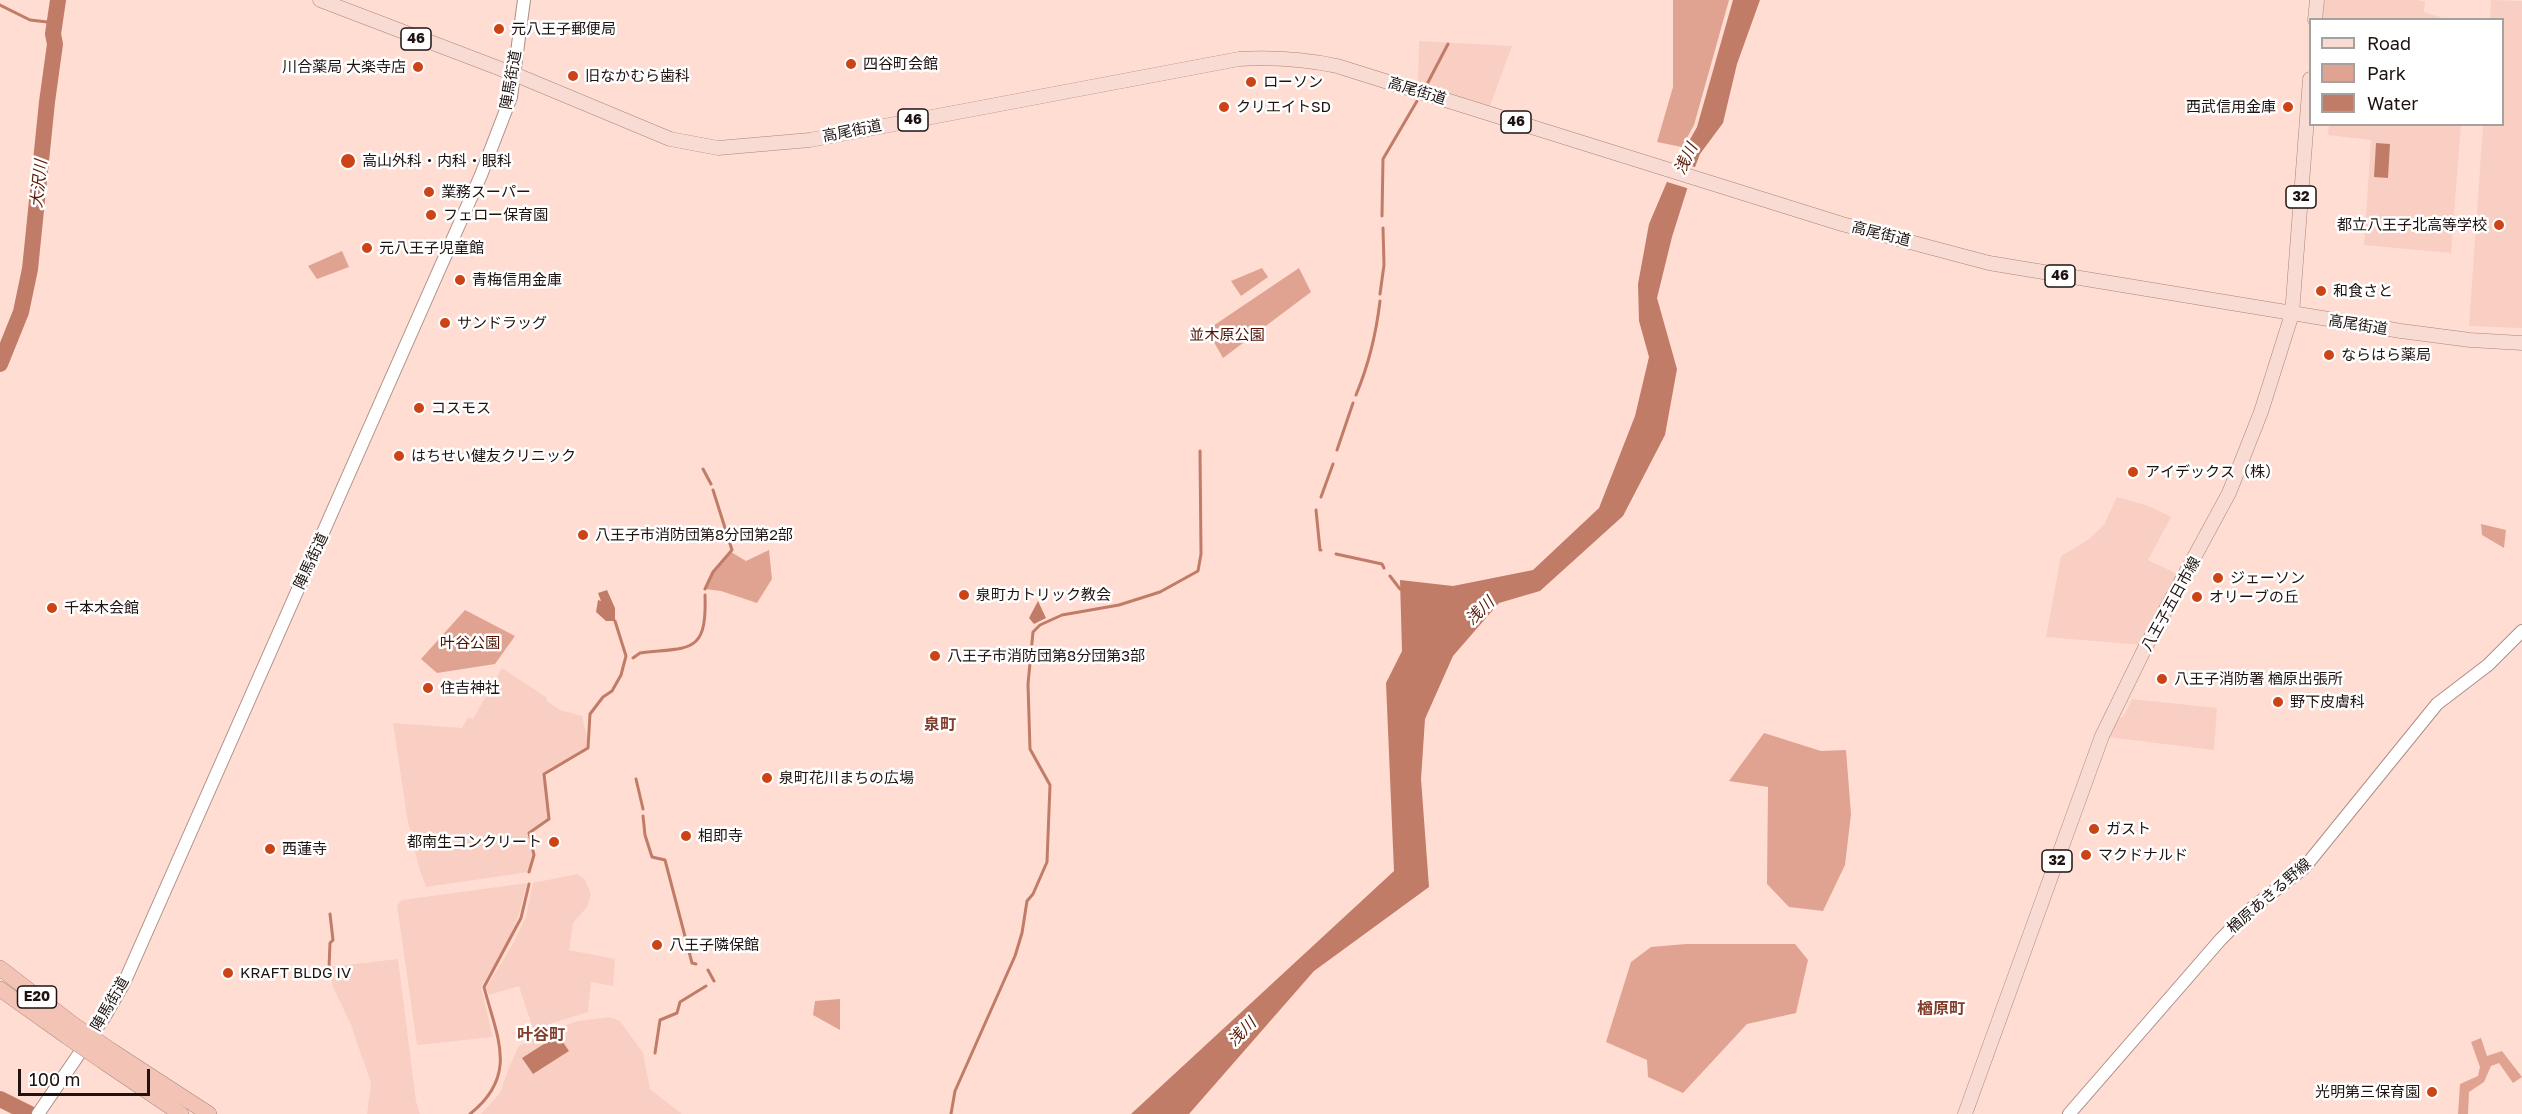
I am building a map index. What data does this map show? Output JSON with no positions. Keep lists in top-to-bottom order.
{
  "streets": {
    "highway": ["E20"],
    "main road": [
      "46",
      "陣馬街道",
      "高尾街道",
      "32",
      "八王子五日市線",
      "楢原あきる野線"
    ]
  },
  "crossings": [
    ["陣馬街道", "高尾街道"],
    ["高尾街道", "八王子五日市線"]
  ],
  "districts": ["泉町", "楢原町", "叶谷町"],
  "water": ["浅川", "大沢川"],
  "parks": ["並木原公園", "叶谷公園"],
  "places": [
    "元八王子郵便局",
    "四谷町会館",
    "川合薬局 大楽寺店",
    "旧なかむら歯科",
    "ローソン",
    "クリエイトSD",
    "西武信用金庫",
    "高山外科・内科・眼科",
    "業務スーパー",
    "フェロー保育園",
    "都立八王子北高等学校",
    "元八王子児童館",
    "青梅信用金庫",
    "和食さと",
    "サンドラッグ",
    "ならはら薬局",
    "コスモス",
    "はちせい健友クリニック",
    "アイデックス（株）",
    "八王子市消防団第8分団第2部",
    "ジェーソン",
    "泉町カトリック教会",
    "オリーブの丘",
    "千本木会館",
    "八王子市消防団第8分団第3部",
    "八王子消防署 楢原出張所",
    "住吉神社",
    "野下皮膚科",
    "泉町花川まちの広場",
    "ガスト",
    "相即寺",
    "都南生コンクリート",
    "西蓮寺",
    "マクドナルド",
    "八王子隣保館",
    "KRAFT BLDG IV",
    "光明第三保育園"
  ],
  "legend": ["Road", "Park", "Water"],
  "scale_bar": "100 m"
}
